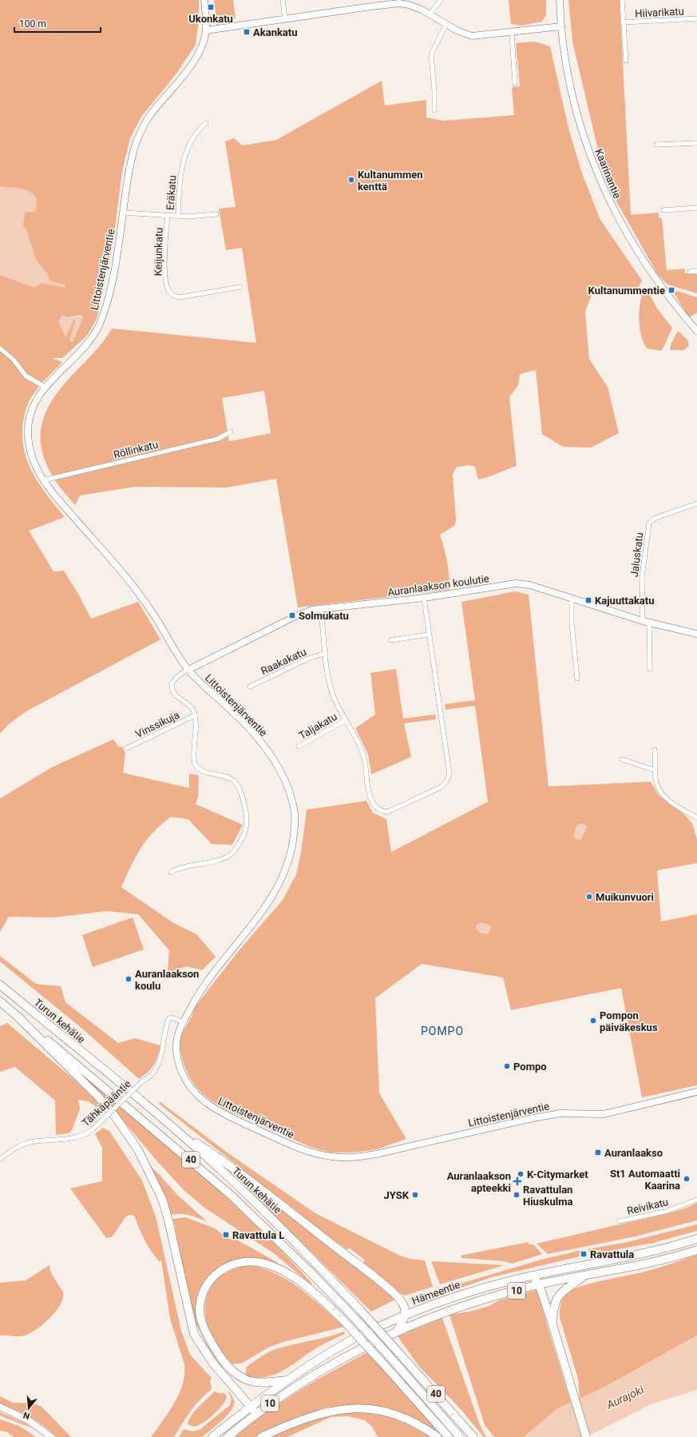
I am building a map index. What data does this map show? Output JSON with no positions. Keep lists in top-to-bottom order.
{
  "streets": {
    "highway": [
      "Turun kehätie",
      "40",
      "10",
      "Hämeentie"
    ],
    "street": [
      "Hiivarikatu",
      "Kaarinantie",
      "Eräkatu",
      "Keijunkatu",
      "Littoistenjärventie",
      "Röllinkatu",
      "Jaluskatu",
      "Auranlaakson koulutie",
      "Raakakatu",
      "Vinssikuja",
      "Taljakatu",
      "Tähkäpääntie",
      "Reivikatu"
    ]
  },
  "crossings": [
    ["Eräkatu", "Keijunkatu"],
    ["Eräkatu", "Littoistenjärventie"],
    ["Littoistenjärventie", "Röllinkatu"],
    ["Littoistenjärventie", "Auranlaakson koulutie"],
    ["Littoistenjärventie", "Tähkäpääntie"],
    ["Jaluskatu", "Auranlaakson koulutie"]
  ],
  "districts": ["POMPO"],
  "water": ["Aurajoki"],
  "places": {
    "transit": [
      "Ukonkatu",
      "Akankatu",
      "Kultanummentie",
      "Kajuuttakatu",
      "Solmukatu",
      "Auranlaakso",
      "Ravattula L",
      "Ravattula"
    ],
    "other": [
      "Kultanummen kenttä",
      "Muikunvuori",
      "Auranlaakson koulu",
      "Pompon päiväkeskus",
      "Pompo",
      "K-Citymarket",
      "St1 Automaatti Kaarina",
      "JYSK",
      "Ravattulan Hiuskulma"
    ],
    "health": ["Auranlaakson apteekki"]
  },
  "scale_bar": "100 m",
  "north": "bottom"
}
